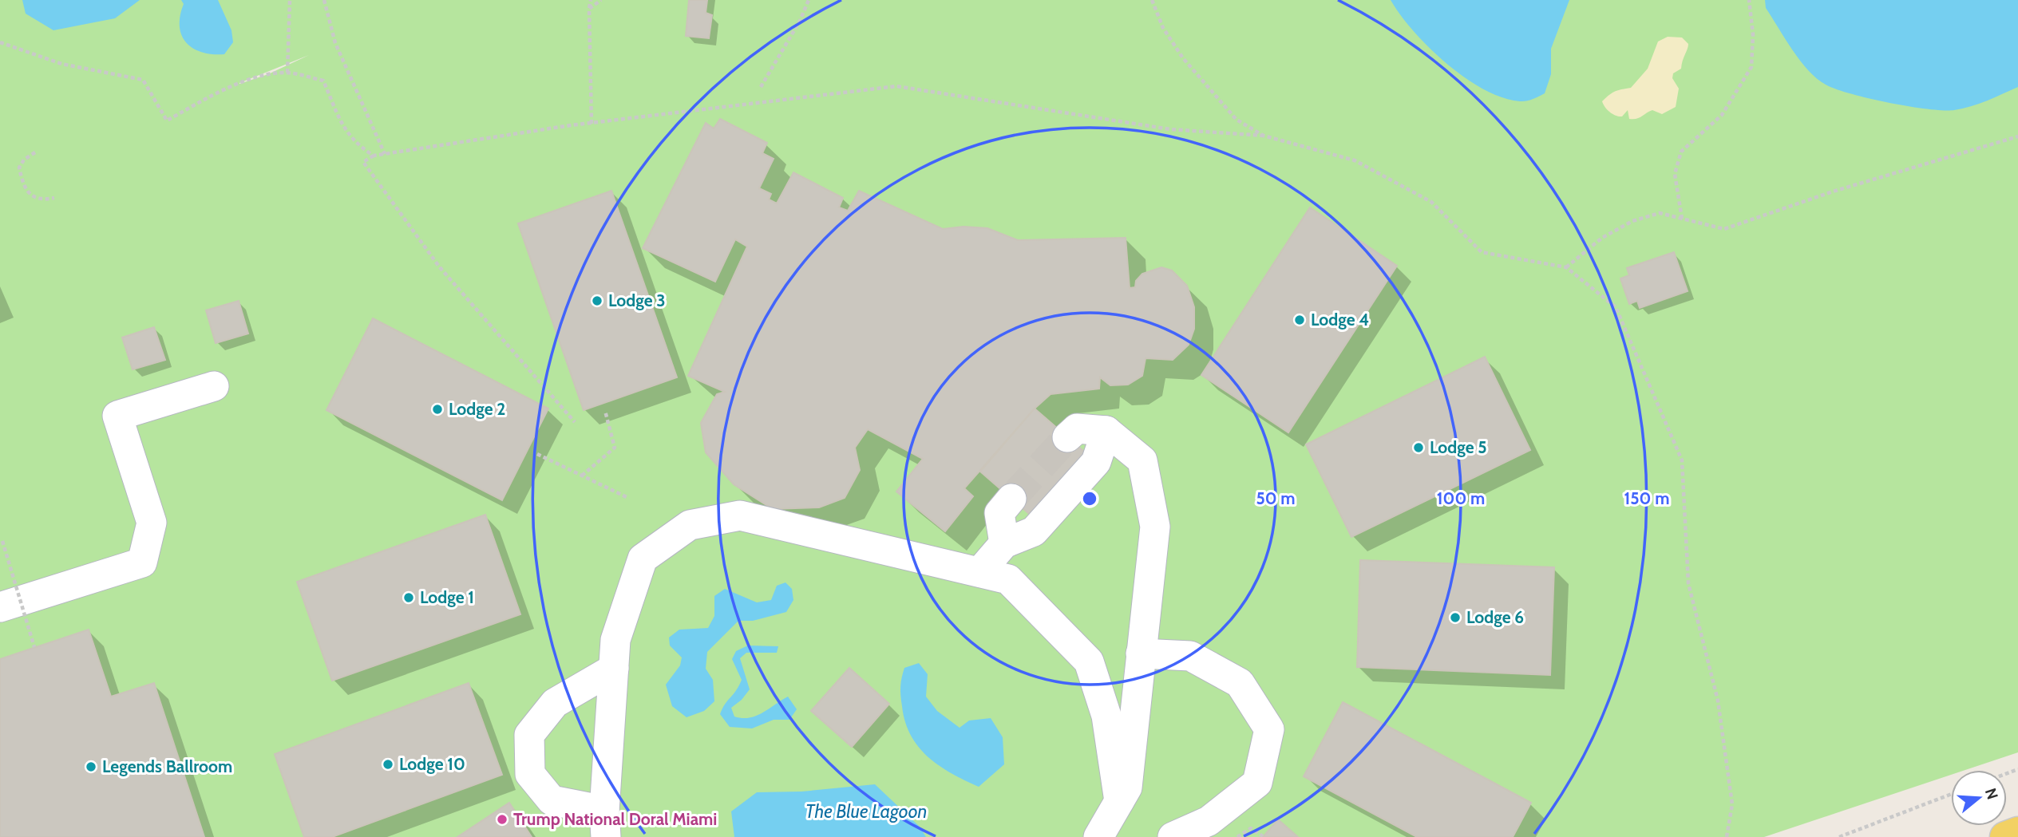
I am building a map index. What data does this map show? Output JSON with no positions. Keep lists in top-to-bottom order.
{
  "water": ["The Blue Lagoon"],
  "places": [
    "Lodge 3",
    "Lodge 4",
    "Lodge 2",
    "Lodge 5",
    "Lodge 1",
    "Lodge 6",
    "Lodge 10",
    "Legends Ballroom",
    "Trump National Doral Miami"
  ],
  "north": "right",
  "rings": ["50 m", "100 m", "150 m"]
}
